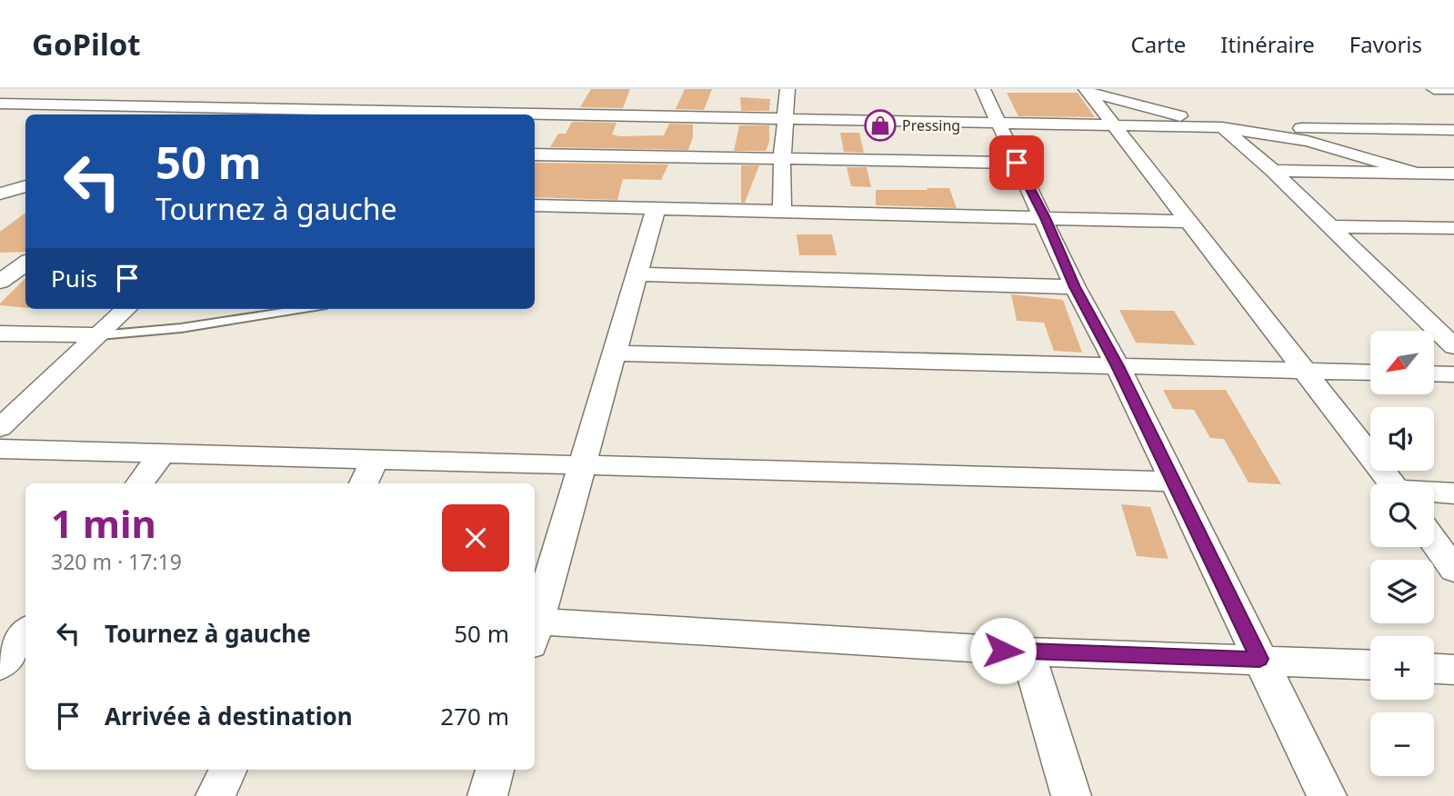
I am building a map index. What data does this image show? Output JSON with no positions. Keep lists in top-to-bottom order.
{
  "places": {
    "shop": ["Pressing"]
  },
  "north": "bottom left",
  "page": {
    "header": "GoPilot",
    "nav": ["Carte", "Itinéraire", "Favoris"],
    "turn": ["50 m", "Tournez à gauche"],
    "then": "Puis",
    "map_buttons": ["+", "−"],
    "heading": ["1 min", "320 m · 17:19"],
    "list": [
      {
        "name": "Tournez à gauche",
        "value": "50 m"
      },
      {
        "name": "Arrivée à destination",
        "value": "270 m"
      }
    ]
  }
}
